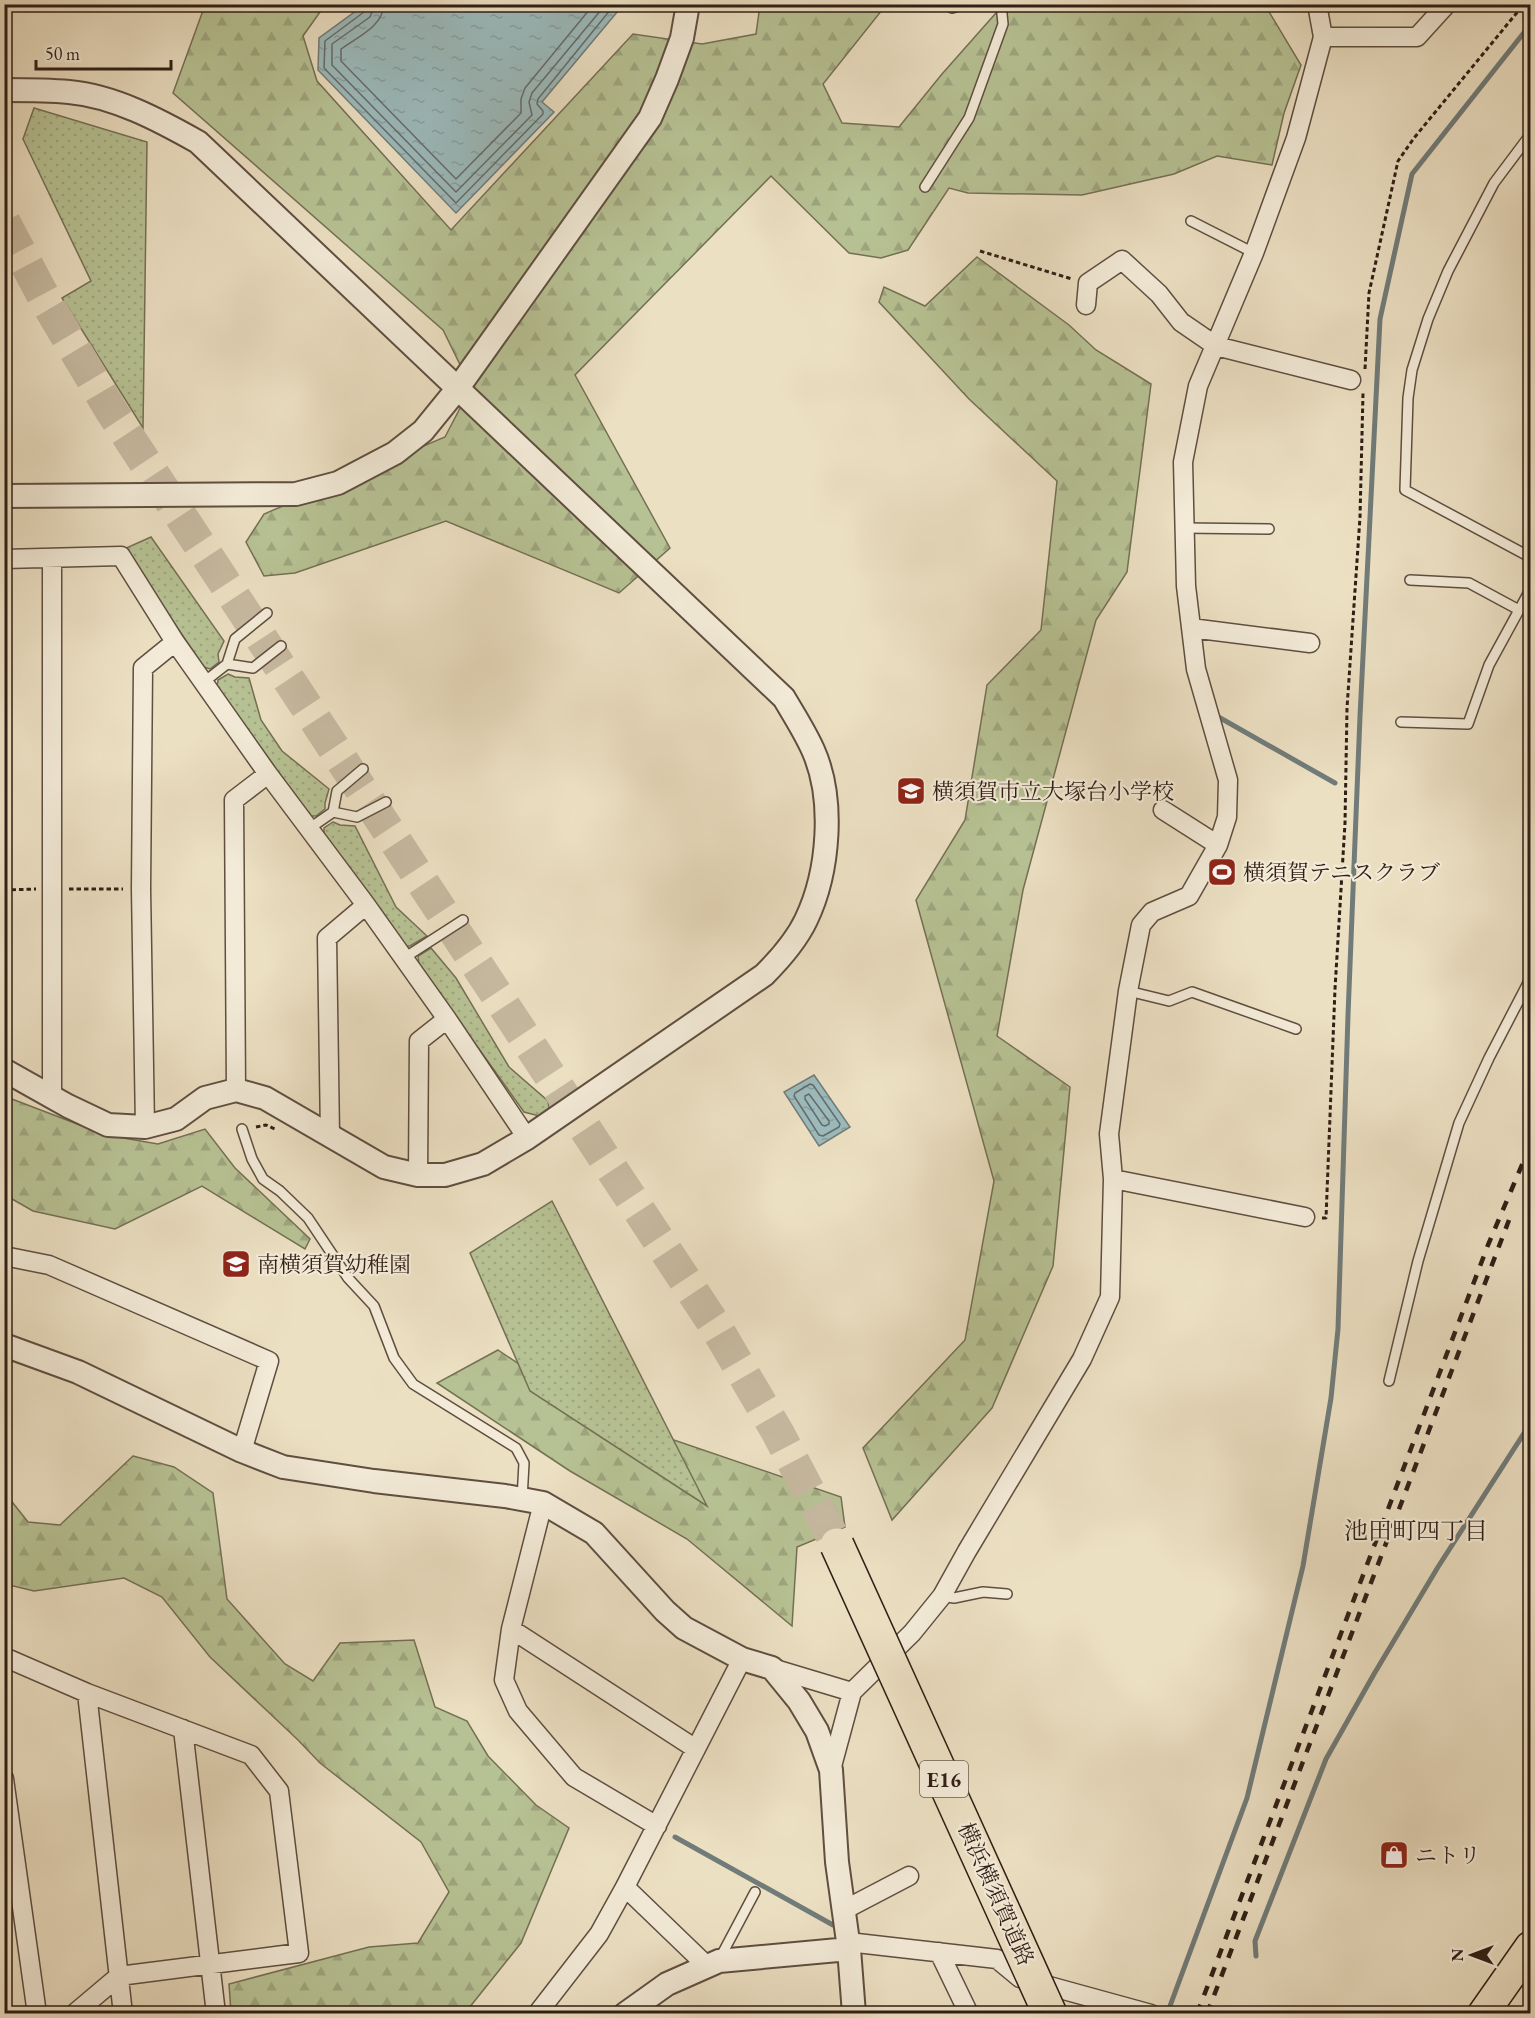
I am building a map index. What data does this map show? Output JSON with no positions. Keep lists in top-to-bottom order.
{
  "streets": {
    "highway": ["E16", "横浜横須賀道路"]
  },
  "districts": ["池田町四丁目"],
  "places": {
    "school or university": ["横須賀市立大塚台小学校", "南横須賀幼稚園"],
    "sports": ["横須賀テニスクラブ"],
    "shop": ["ニトリ"]
  },
  "scale_bar": "50 m",
  "north": "left"
}
